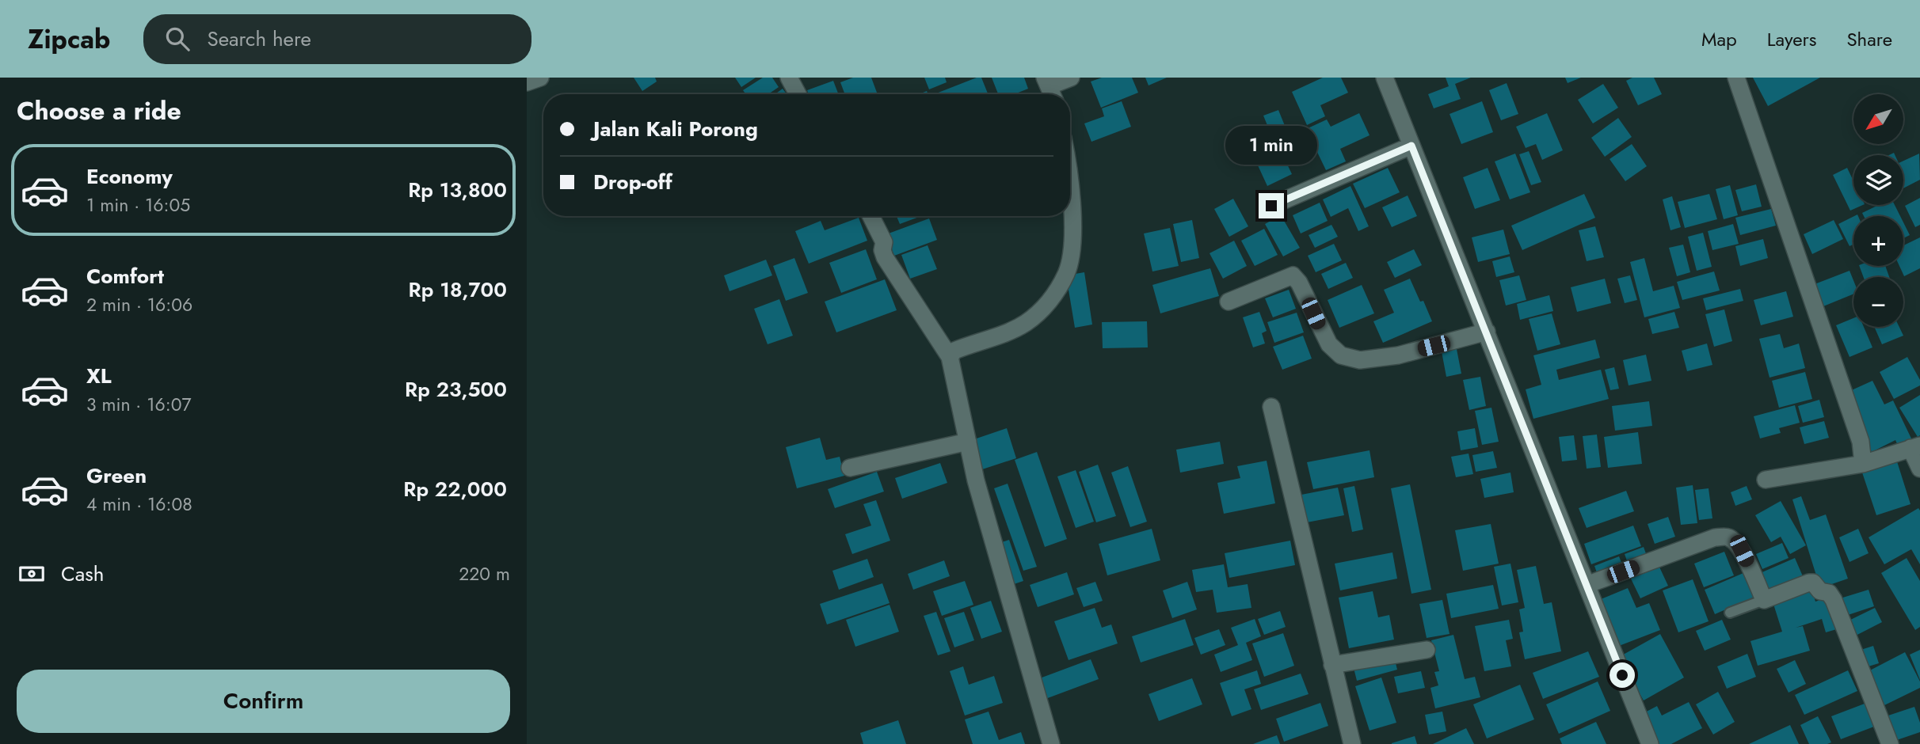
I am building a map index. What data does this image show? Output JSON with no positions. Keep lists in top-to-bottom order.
{
  "north": "bottom left",
  "page": {
    "header": "Zipcab",
    "search": "Search here",
    "nav": ["Map", "Layers", "Share"],
    "heading": "Choose a ride",
    "map_buttons": ["+", "−"],
    "banner": ["Jalan Kali Porong", "Drop-off"],
    "bubble": "1 min",
    "list": [
      {
        "name": "Economy",
        "note": "1 min · 16:05",
        "value": "Rp 13,800"
      },
      {
        "name": "Comfort",
        "note": "2 min · 16:06",
        "value": "Rp 18,700"
      },
      {
        "name": "XL",
        "note": "3 min · 16:07",
        "value": "Rp 23,500"
      },
      {
        "name": "Green",
        "note": "4 min · 16:08",
        "value": "Rp 22,000"
      }
    ],
    "pay": ["Cash", "220 m"],
    "buttons": "Confirm"
  }
}
